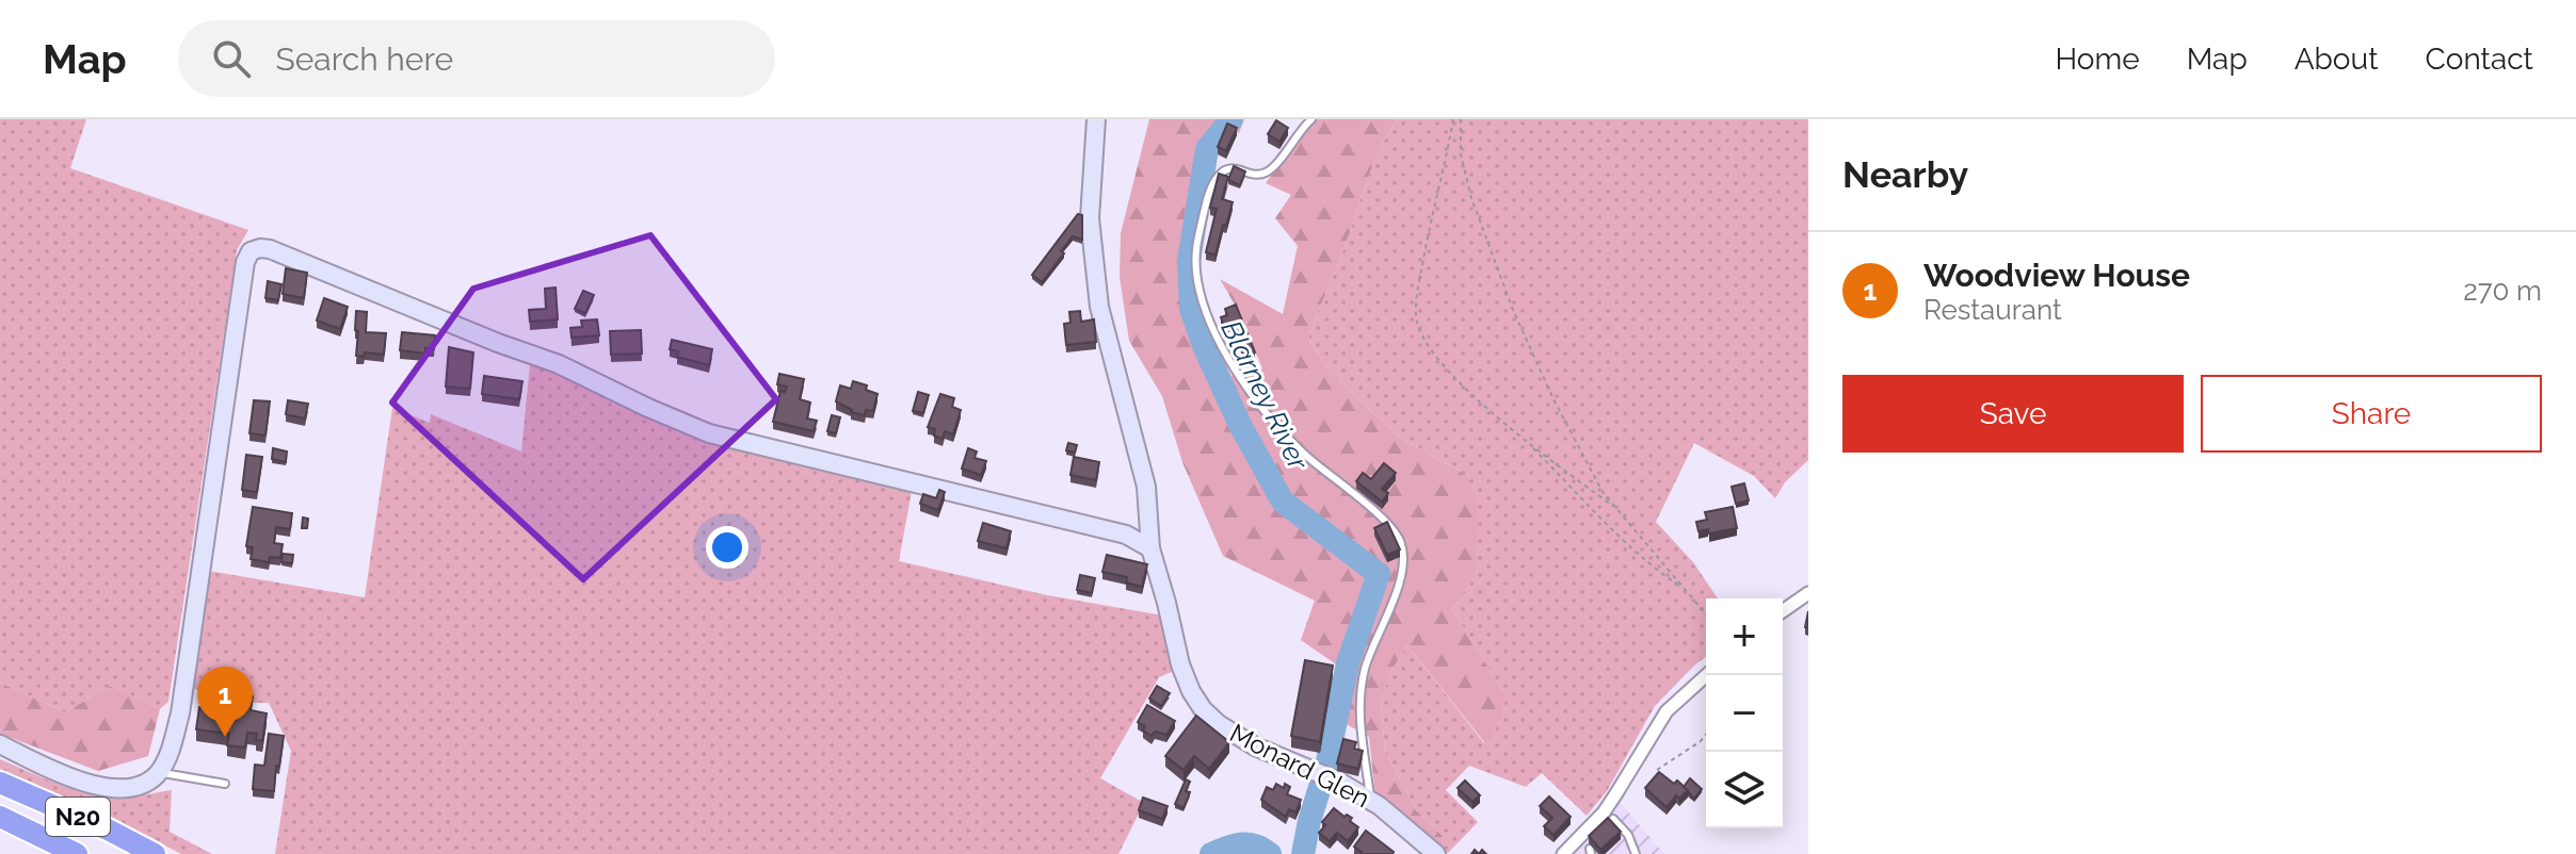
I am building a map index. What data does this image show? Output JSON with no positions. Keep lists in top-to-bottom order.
{
  "streets": {
    "highway": ["N20"],
    "street": ["Monard Glen"]
  },
  "water": ["Blarney River"],
  "page": {
    "header": "Map",
    "search": "Search here",
    "nav": [
      "Home",
      "Map",
      "About",
      "Contact"
    ],
    "heading": "Nearby",
    "list": [
      {
        "mark": "1",
        "name": "Woodview House",
        "note": "Restaurant",
        "value": "270 m"
      }
    ],
    "buttons": ["Save", "Share"],
    "map_buttons": ["+", "−"],
    "pins": "1"
  }
}
